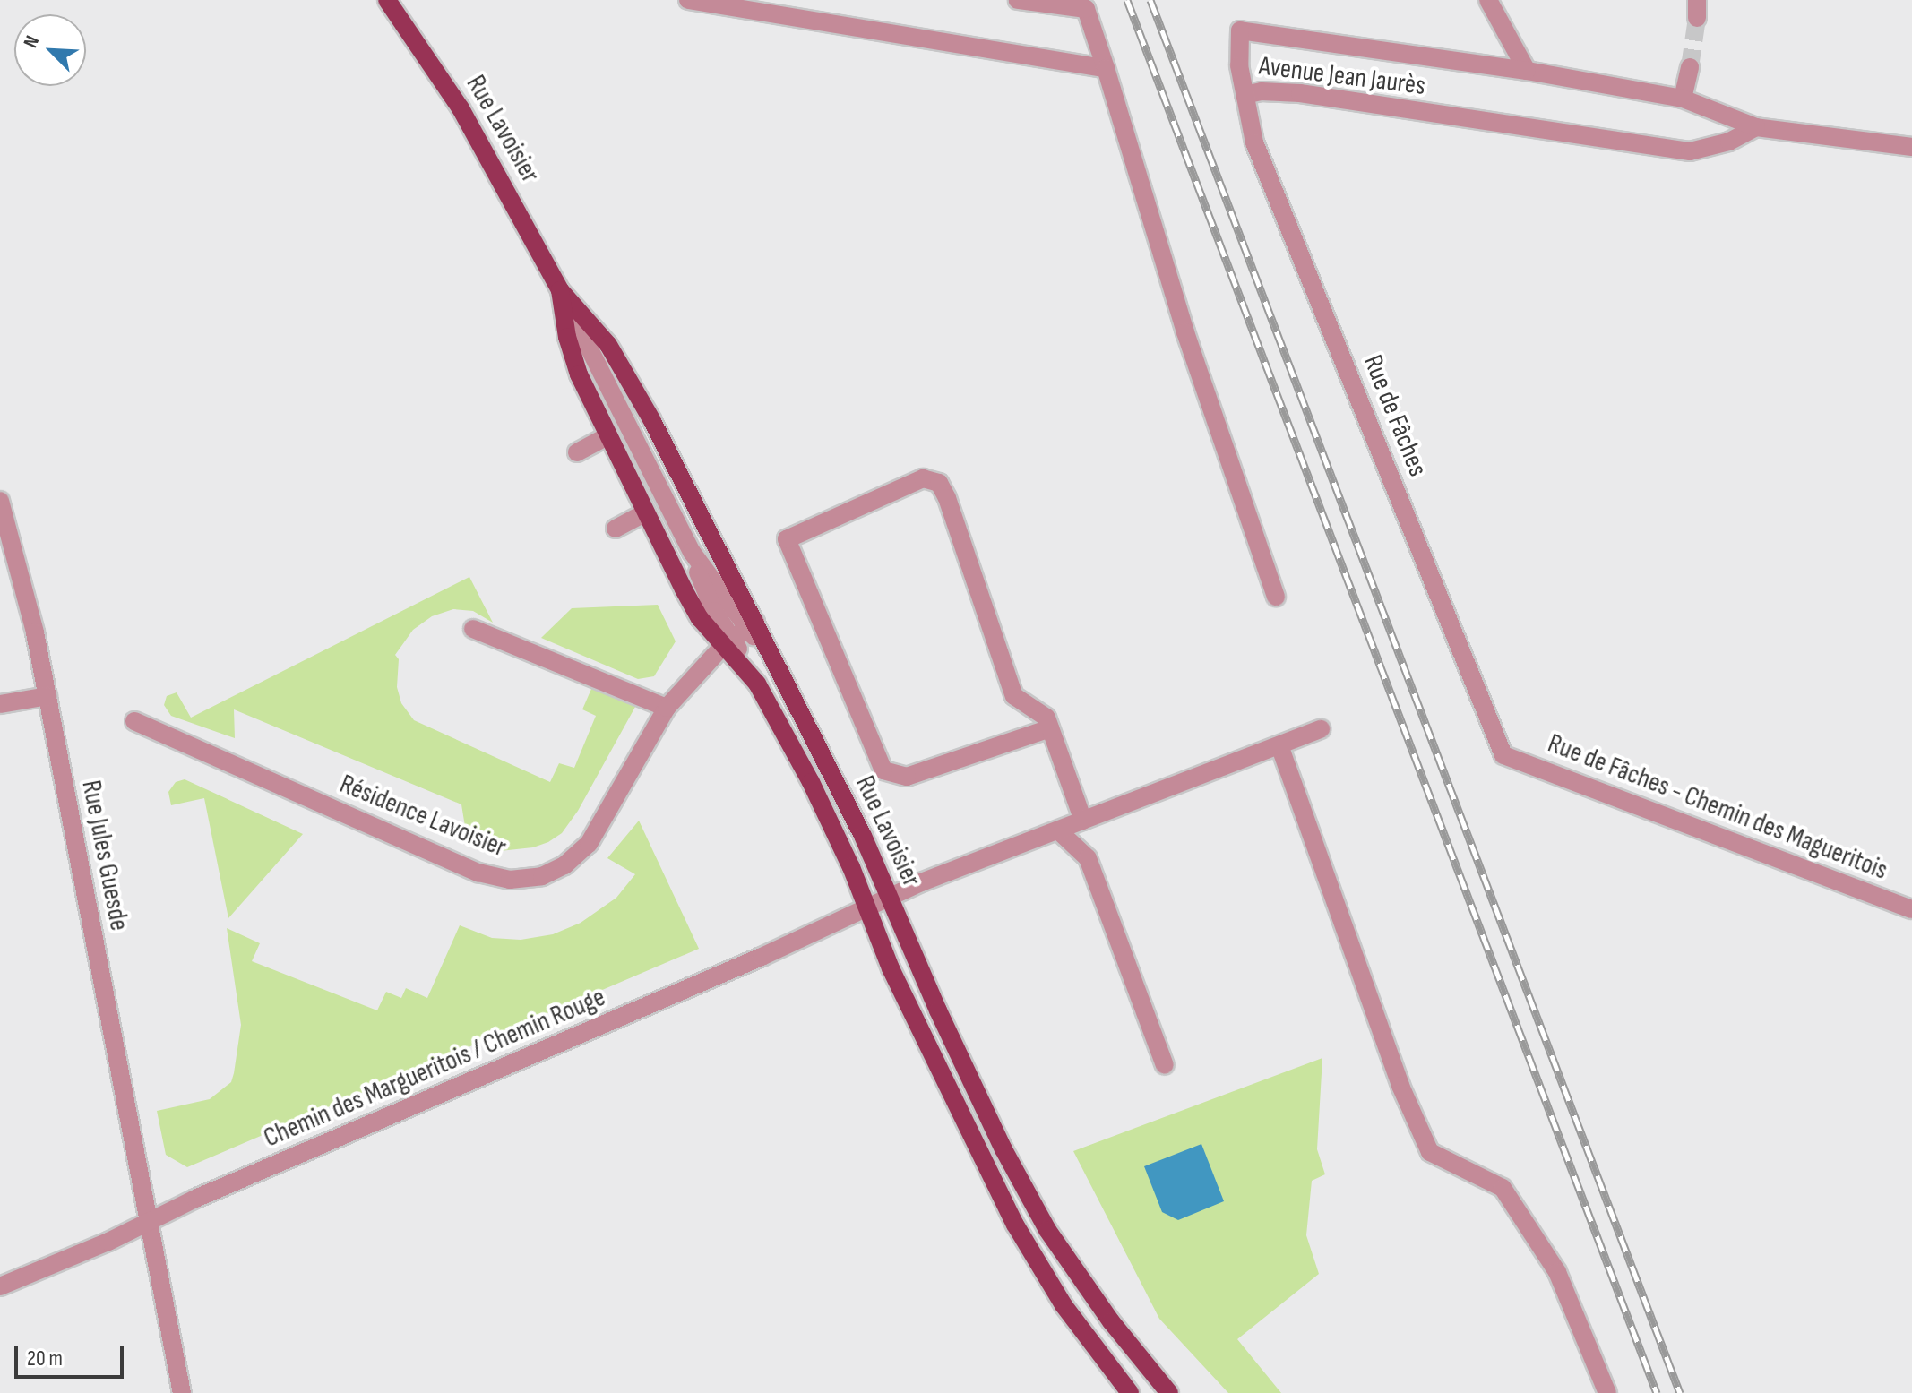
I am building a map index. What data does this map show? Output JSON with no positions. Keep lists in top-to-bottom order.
{
  "streets": {
    "main road": ["Rue Lavoisier"],
    "street": [
      "Avenue Jean Jaurès",
      "Rue de Fâches",
      "Rue de Fâches - Chemin des Magueritois",
      "Résidence Lavoisier",
      "Rue Jules Guesde",
      "Chemin des Margueritois / Chemin Rouge"
    ]
  },
  "crossings": [
    ["Avenue Jean Jaurès", "Rue de Fâches"],
    ["Rue Lavoisier", "Résidence Lavoisier"],
    ["Rue Lavoisier", "Chemin des Margueritois / Chemin Rouge"],
    ["Rue de Fâches", "Rue de Fâches - Chemin des Magueritois"],
    ["Rue Jules Guesde", "Chemin des Margueritois / Chemin Rouge"]
  ],
  "scale_bar": "20 m",
  "north": "top left"
}
